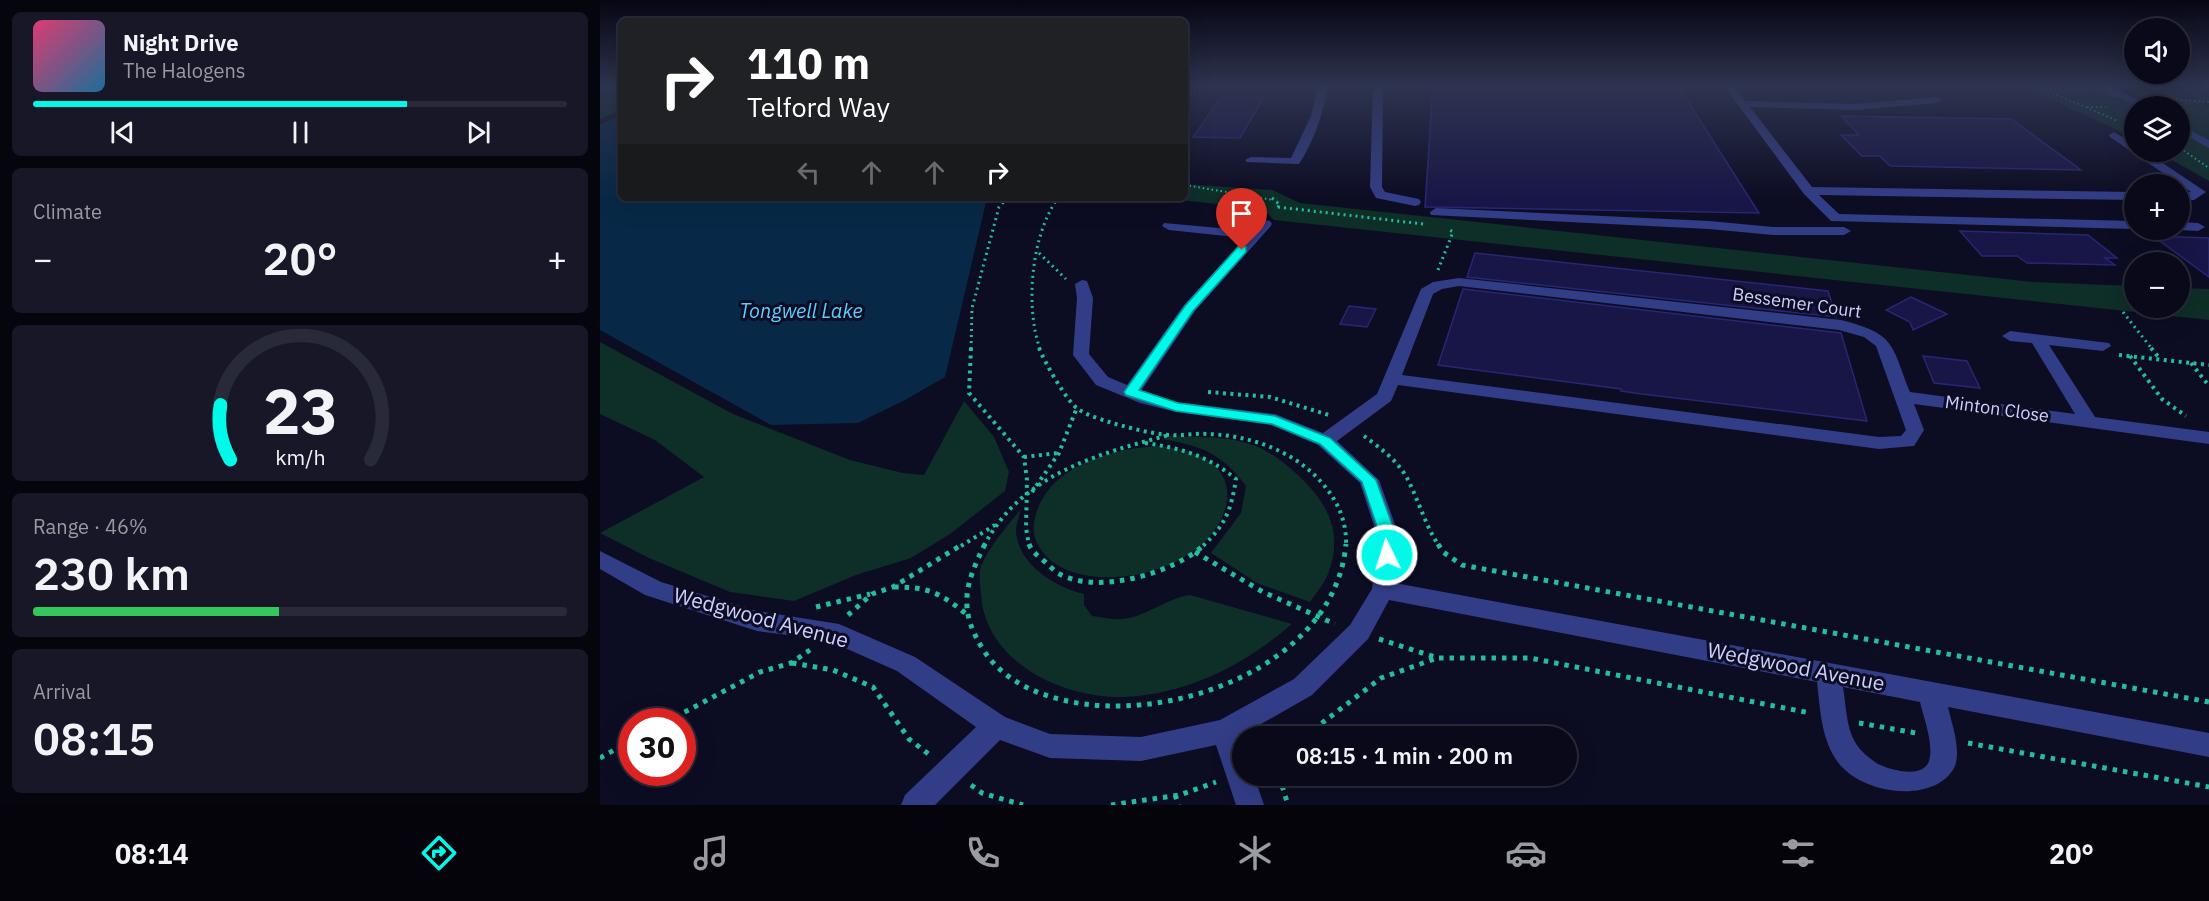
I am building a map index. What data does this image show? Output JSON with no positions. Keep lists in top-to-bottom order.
{
  "streets": {
    "street": ["Bessemer Court", "Minton Close", "Wedgwood Avenue"]
  },
  "crossings": [
    ["Bessemer Court", "Minton Close"]
  ],
  "water": ["Tongwell Lake"],
  "page": {
    "map_buttons": ["+", "−"],
    "turn": ["110 m", "Telford Way"],
    "song": ["Night Drive", "The Halogens"],
    "tile": [
      "Climate",
      ["Range · 46%", "230 km"],
      ["Arrival", "08:15"]
    ],
    "heat": ["−", "20°", "+"],
    "limit": "30",
    "trip": "08:15 · 1 min · 200 m",
    "tabs": ["08:14", "20°"],
    "gauge": ["23", "km/h"]
  }
}
